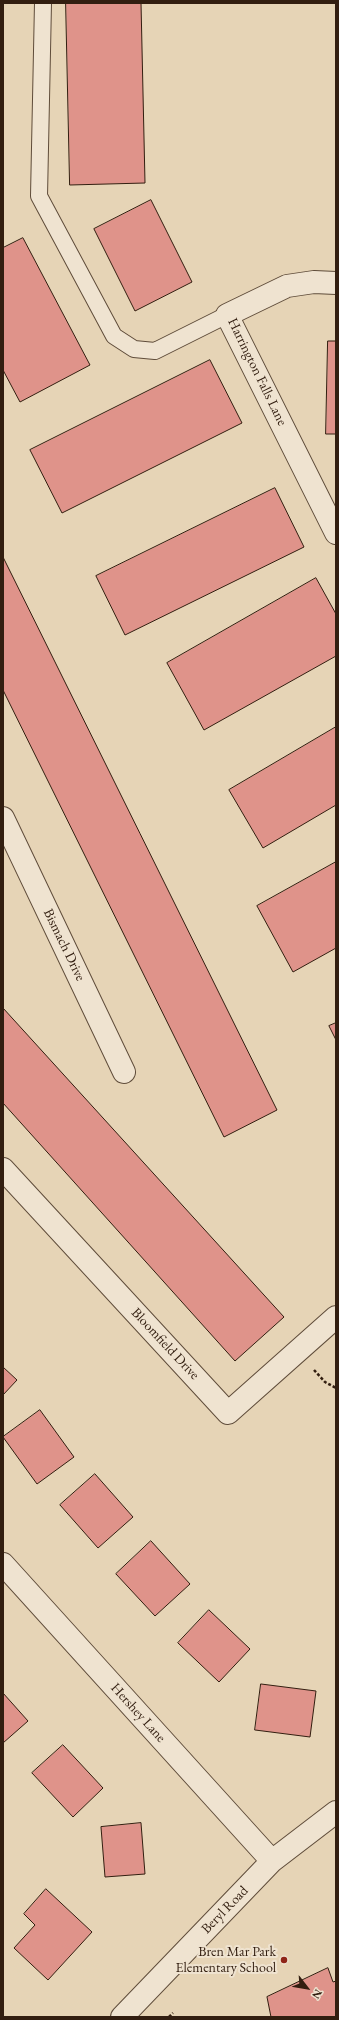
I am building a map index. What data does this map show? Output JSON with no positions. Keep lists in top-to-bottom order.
{
  "streets": {
    "street": [
      "Harrington Falls Lane",
      "Bismach Drive",
      "Bloomfield Drive",
      "Hershey Lane",
      "Beryl Road"
    ]
  },
  "crossings": [
    ["Hershey Lane", "Beryl Road"]
  ],
  "places": ["Bren Mar Park Elementary School"],
  "north": "bottom right"
}
